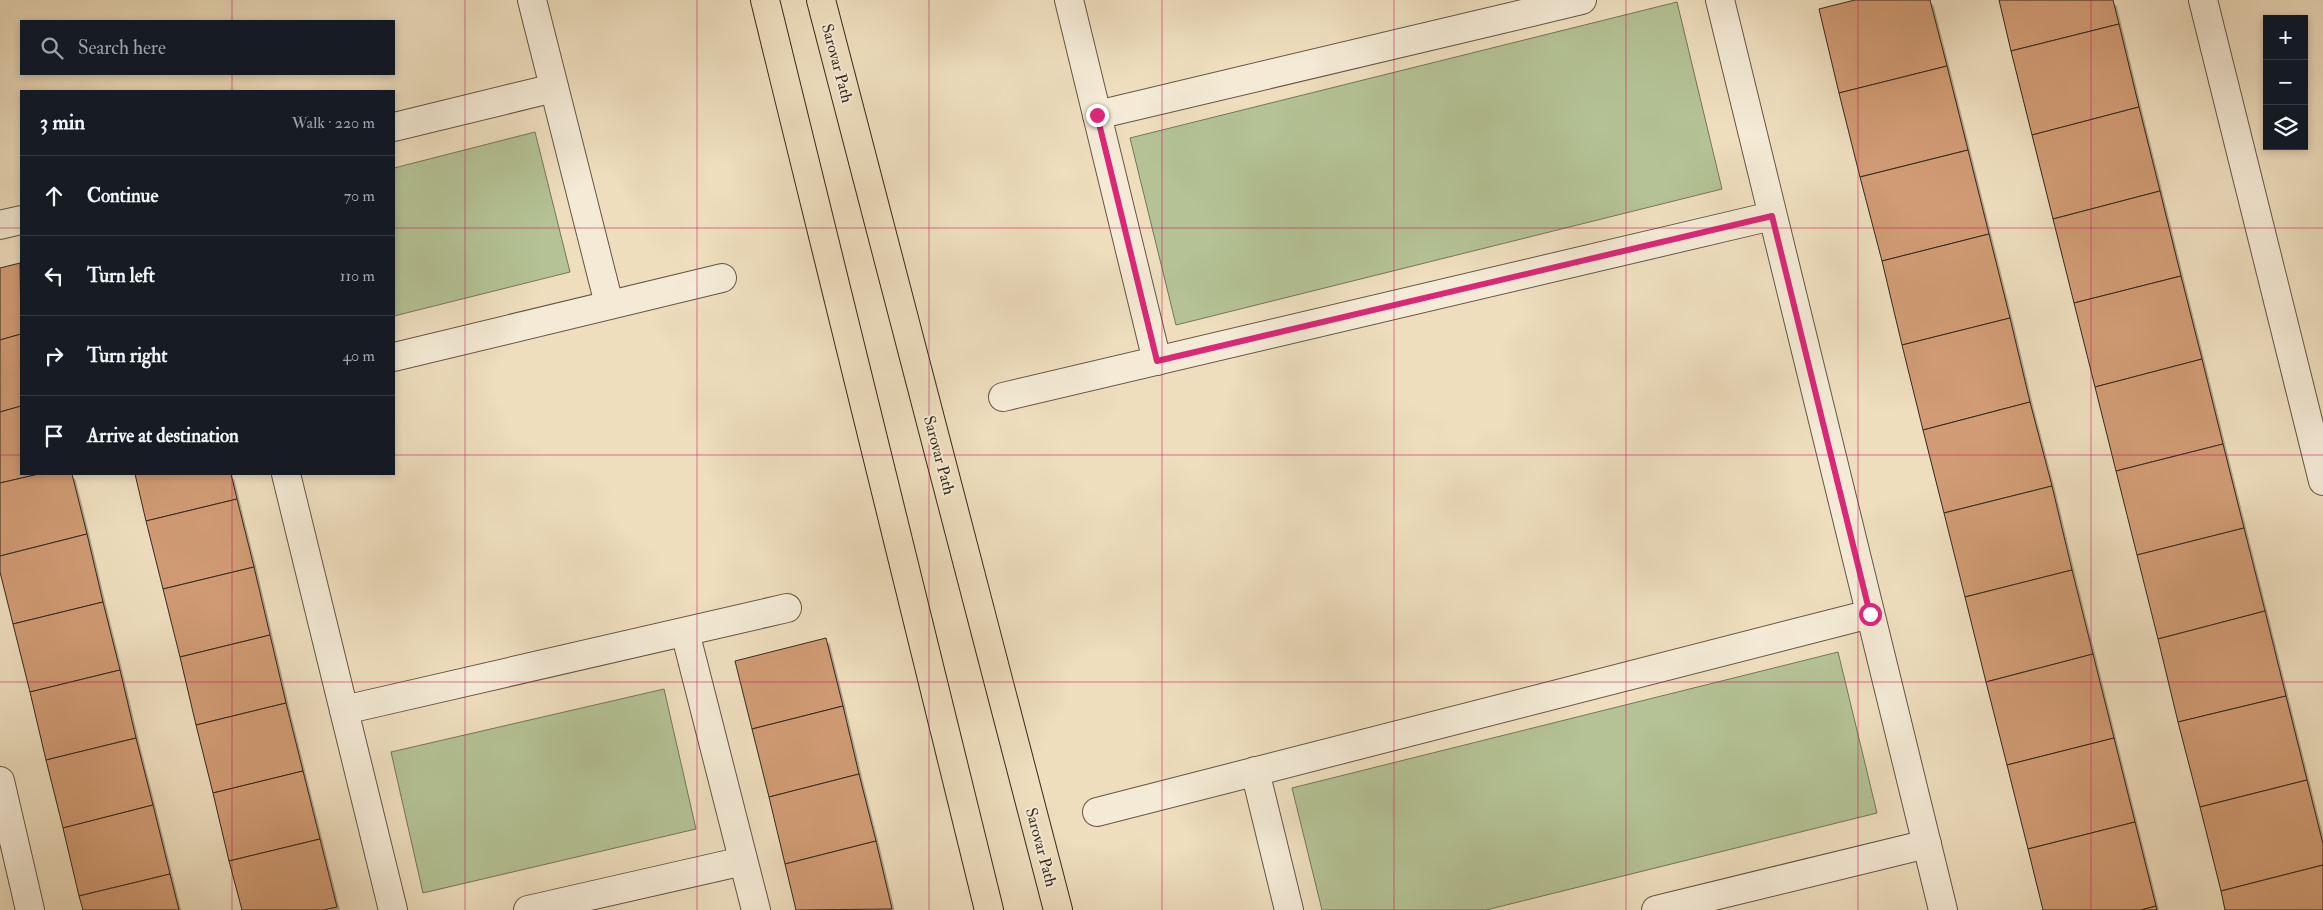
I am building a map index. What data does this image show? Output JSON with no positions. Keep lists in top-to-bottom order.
{
  "streets": {
    "main road": ["Sarovar Path"]
  },
  "page": {
    "map_buttons": ["+", "−"],
    "search": "Search here",
    "heading": ["3 min", "Walk · 220 m"],
    "list": [
      ["Continue", "70 m"],
      ["Turn left", "110 m"],
      ["Turn right", "40 m"],
      "Arrive at destination"
    ]
  }
}
